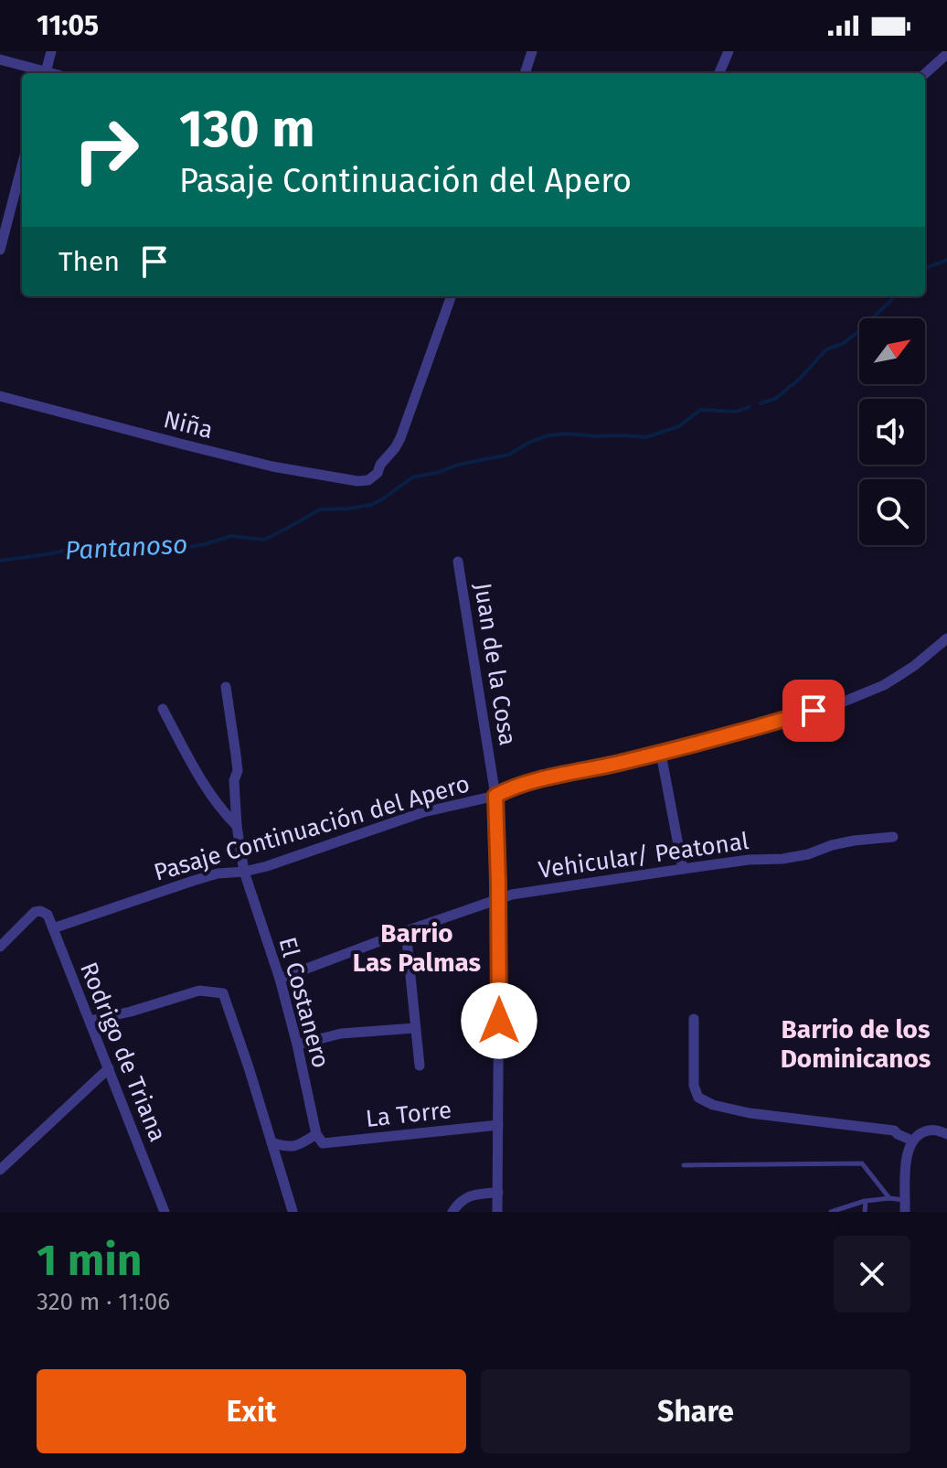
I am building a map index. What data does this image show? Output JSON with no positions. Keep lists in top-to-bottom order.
{
  "streets": {
    "street": [
      "Niña",
      "Juan de la Cosa",
      "Pasaje Continuación del Apero",
      "Vehicular/ Peatonal",
      "El Costanero",
      "Rodrigo de Triana",
      "La Torre"
    ]
  },
  "crossings": [
    ["Juan de la Cosa", "Pasaje Continuación del Apero"],
    ["Juan de la Cosa", "Vehicular/ Peatonal"],
    ["Juan de la Cosa", "La Torre"],
    ["Pasaje Continuación del Apero", "El Costanero"],
    ["Pasaje Continuación del Apero", "Rodrigo de Triana"],
    ["Vehicular/ Peatonal", "El Costanero"],
    ["El Costanero", "La Torre"]
  ],
  "districts": ["Barrio Las Palmas", "Barrio de los Dominicanos"],
  "water": ["Pantanoso"],
  "north": "top right",
  "page": {
    "status": "11:05",
    "turn": ["130 m", "Pasaje Continuación del Apero"],
    "then": "Then",
    "heading": ["1 min", "320 m · 11:06"],
    "buttons": ["Exit", "Share"]
  }
}
